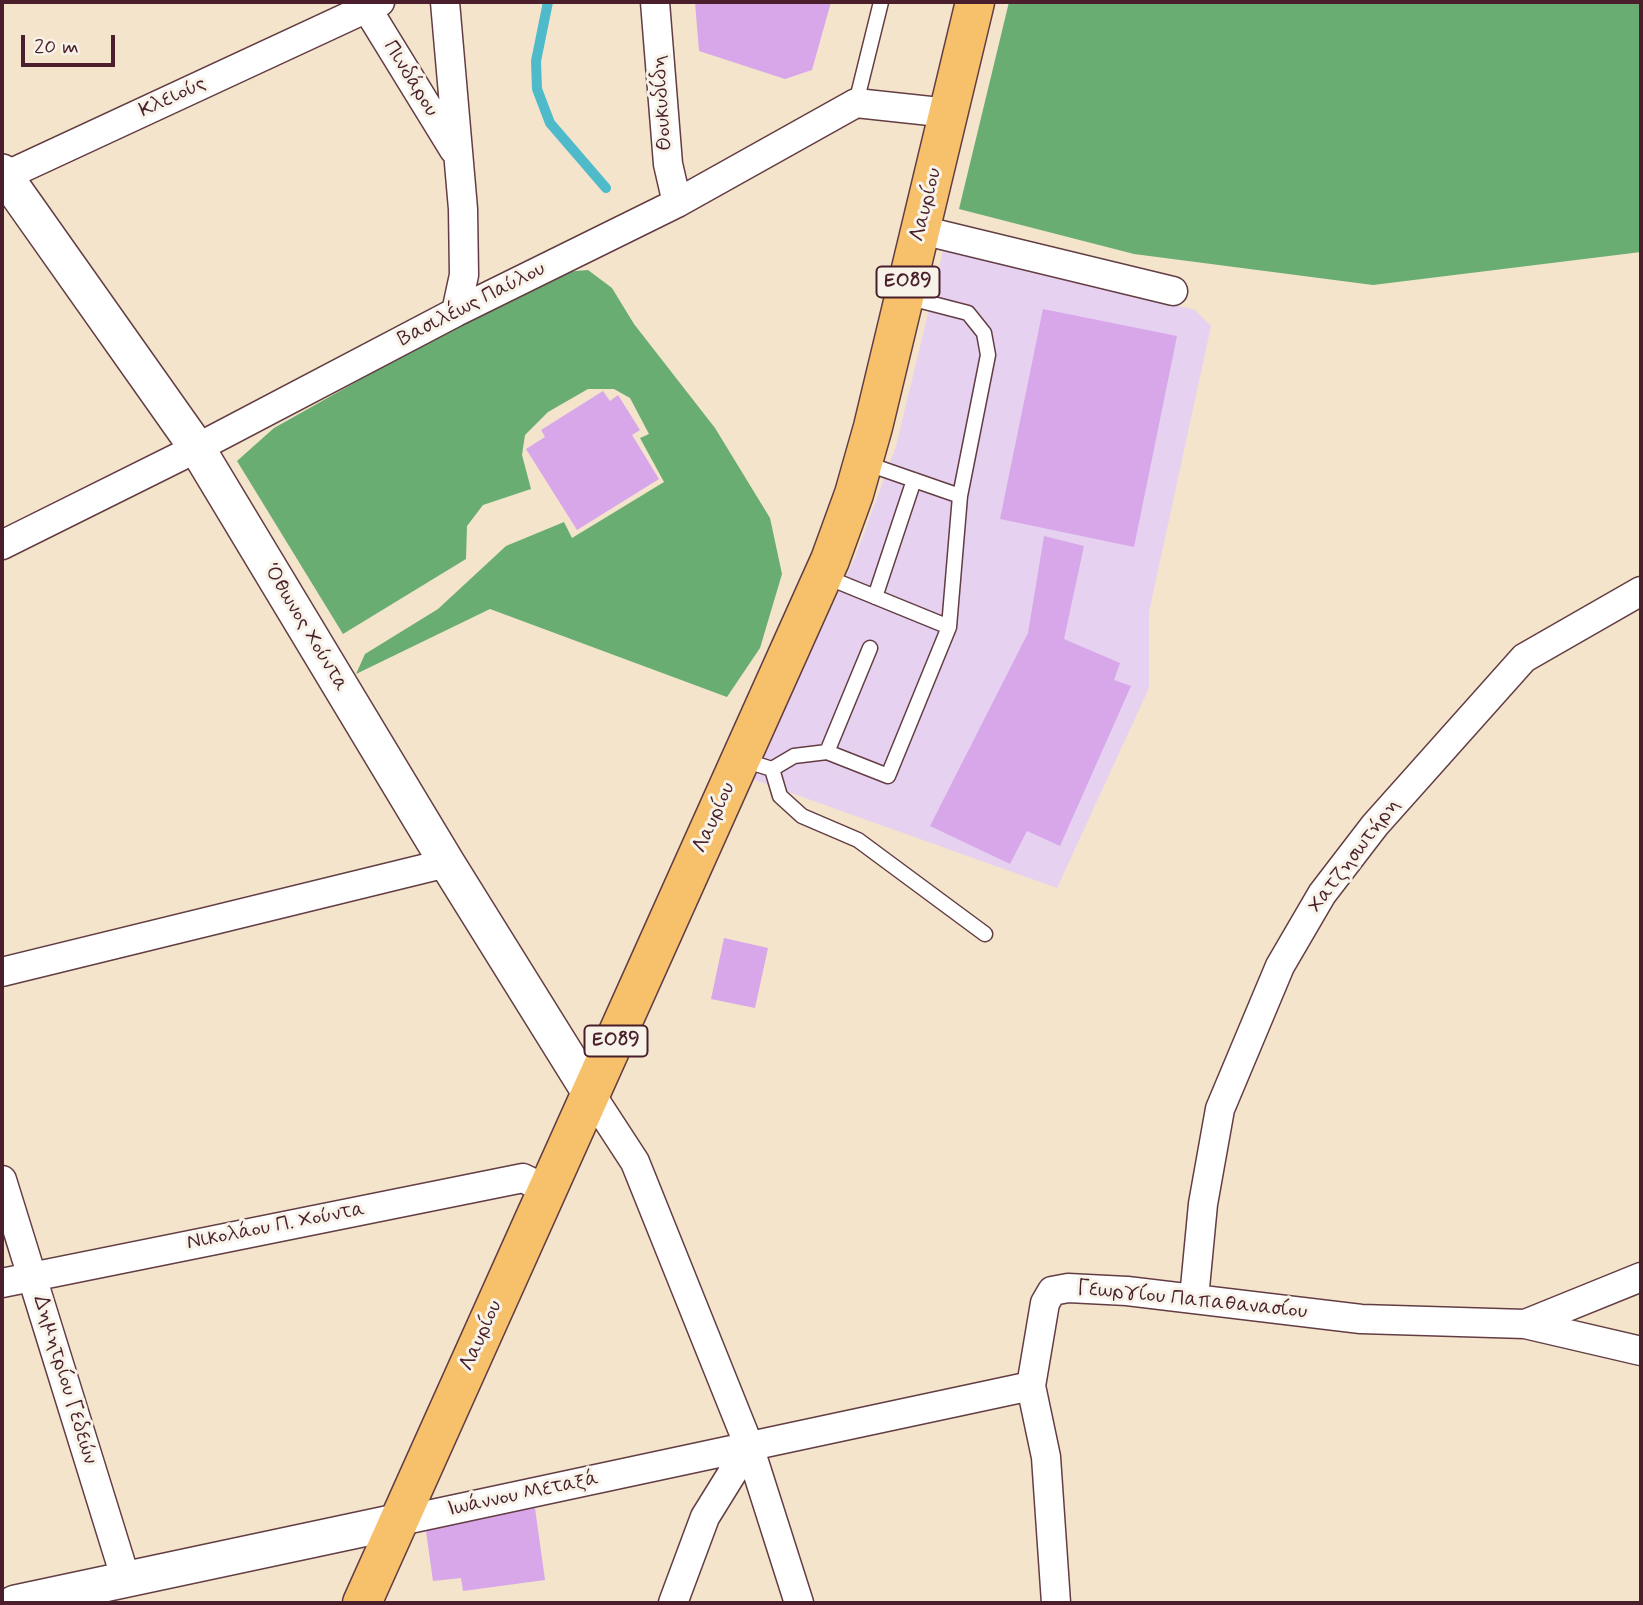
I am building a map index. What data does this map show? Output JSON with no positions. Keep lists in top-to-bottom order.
{
  "streets": {
    "main road": ["Λαυρίου", "ΕΟ89"],
    "street": [
      "Πινδάρου",
      "Κλειούς",
      "Θουκυδίδη",
      "Βασιλέως Παύλου",
      "Όθωνος Χούντα",
      "Χατζησωτήρη",
      "Νικολάου Π. Χούντα",
      "Γεωργίου Παπαθανασίου",
      "Δημητρίου Γεδεών",
      "Ιωάννου Μεταξά"
    ]
  },
  "crossings": [
    ["Πινδάρου", "Κλειούς"],
    ["Κλειούς", "Όθωνος Χούντα"],
    ["Θουκυδίδη", "Βασιλέως Παύλου"],
    ["Λαυρίου", "Όθωνος Χούντα"],
    ["Λαυρίου", "Νικολάου Π. Χούντα"],
    ["Λαυρίου", "Ιωάννου Μεταξά"],
    ["Βασιλέως Παύλου", "Όθωνος Χούντα"],
    ["Χατζησωτήρη", "Γεωργίου Παπαθανασίου"],
    ["Νικολάου Π. Χούντα", "Δημητρίου Γεδεών"],
    ["Γεωργίου Παπαθανασίου", "Ιωάννου Μεταξά"],
    ["Δημητρίου Γεδεών", "Ιωάννου Μεταξά"]
  ],
  "scale_bar": "20 m"
}
